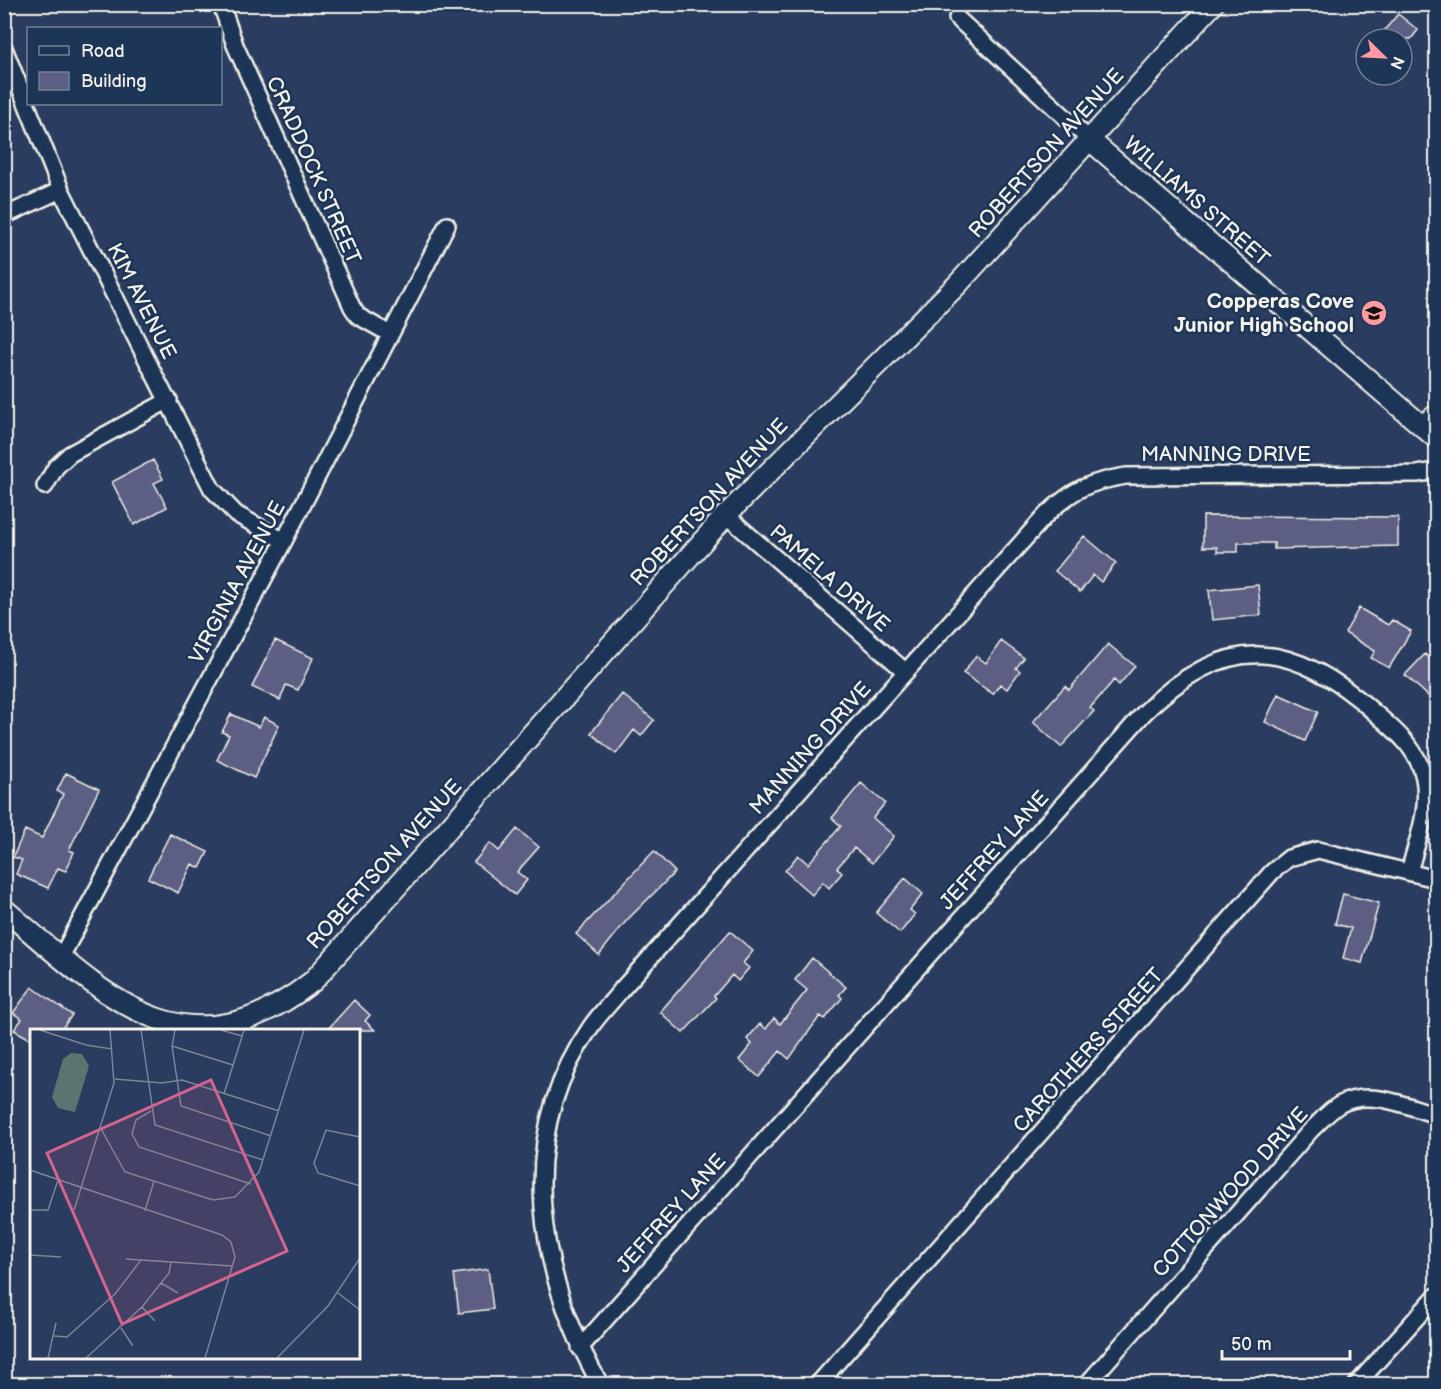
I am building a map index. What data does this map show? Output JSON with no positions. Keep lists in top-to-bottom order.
{
  "streets": {
    "street": [
      "ROBERTSON AVENUE",
      "CRADDOCK STREET",
      "WILLIAMS STREET",
      "KIM AVENUE",
      "MANNING DRIVE",
      "PAMELA DRIVE",
      "VIRGINIA AVENUE",
      "JEFFREY LANE",
      "CAROTHERS STREET",
      "COTTONWOOD DRIVE"
    ]
  },
  "crossings": [
    ["ROBERTSON AVENUE", "WILLIAMS STREET"],
    ["ROBERTSON AVENUE", "PAMELA DRIVE"],
    ["ROBERTSON AVENUE", "VIRGINIA AVENUE"],
    ["CRADDOCK STREET", "VIRGINIA AVENUE"],
    ["KIM AVENUE", "VIRGINIA AVENUE"],
    ["MANNING DRIVE", "PAMELA DRIVE"],
    ["MANNING DRIVE", "JEFFREY LANE"],
    ["JEFFREY LANE", "CAROTHERS STREET"]
  ],
  "places": {
    "school or university": ["Copperas Cove Junior High School"]
  },
  "legend": ["Road", "Building"],
  "scale_bar": "50 m",
  "north": "bottom right"
}
